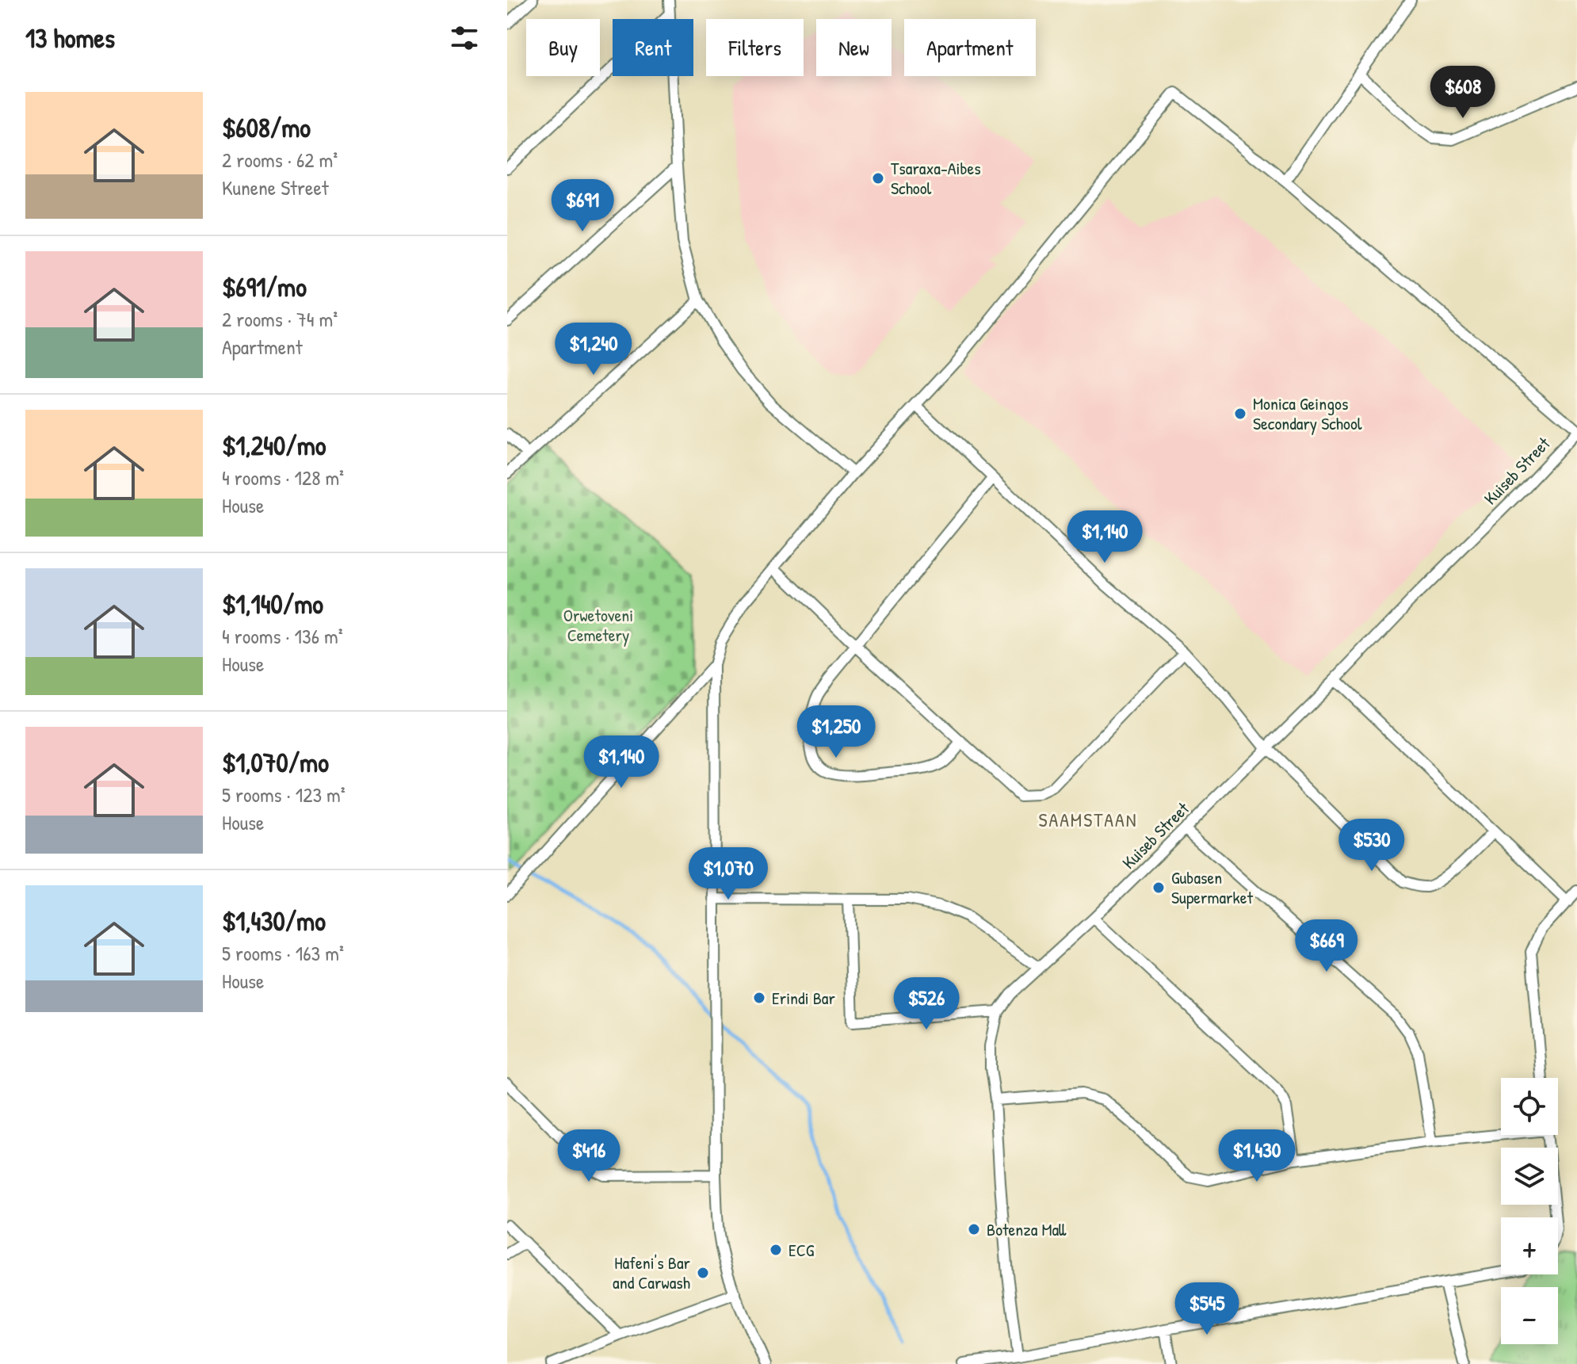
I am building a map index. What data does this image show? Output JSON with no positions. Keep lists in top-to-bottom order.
{
  "streets": {
    "street": ["Kuiseb Street"]
  },
  "districts": ["SAAMSTAAN"],
  "parks": ["Orwetoveni Cemetery"],
  "places": [
    "Tsaraxa-Aibes School",
    "Monica Geingos Secondary School",
    "Gubasen Supermarket",
    "Erindi Bar",
    "Botenza Mall",
    "ECG",
    "Hafeni's Bar and Carwash"
  ],
  "page": {
    "heading": "13 homes",
    "chip": [
      "Buy",
      "Rent",
      "Filters",
      "New",
      "Apartment"
    ],
    "price": [
      "$608",
      "$691",
      "$1,240",
      "$1,140",
      "$1,250",
      "$1,140",
      "$530",
      "$1,070",
      "$669",
      "$526",
      "$416",
      "$1,430",
      "$545"
    ],
    "list": [
      {
        "name": "$608/mo",
        "note": "2 rooms · 62 m² · Kunene Street"
      },
      {
        "name": "$691/mo",
        "note": "2 rooms · 74 m² · Apartment"
      },
      {
        "name": "$1,240/mo",
        "note": "4 rooms · 128 m² · House"
      },
      {
        "name": "$1,140/mo",
        "note": "4 rooms · 136 m² · House"
      },
      {
        "name": "$1,070/mo",
        "note": "5 rooms · 123 m² · House"
      },
      {
        "name": "$1,430/mo",
        "note": "5 rooms · 163 m² · House"
      }
    ],
    "map_buttons": ["+", "−"]
  }
}
